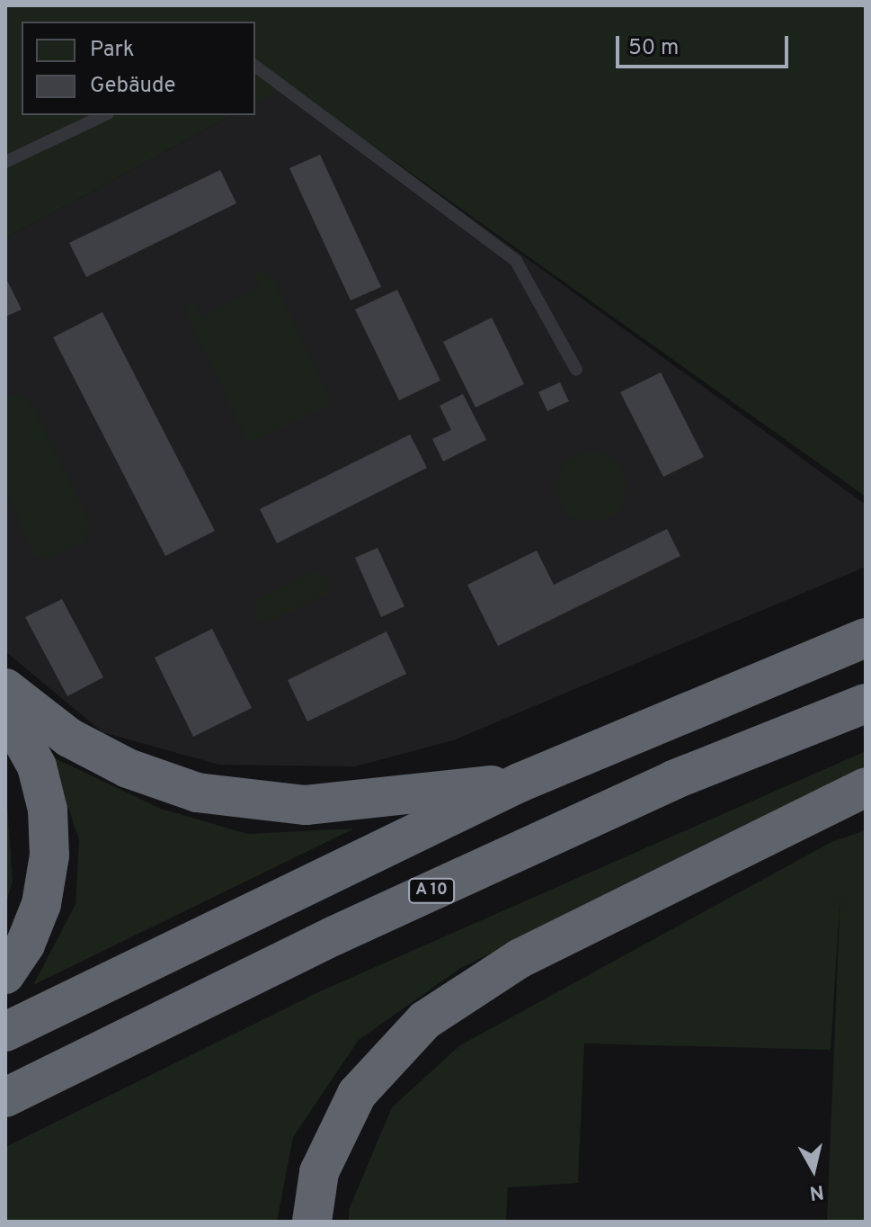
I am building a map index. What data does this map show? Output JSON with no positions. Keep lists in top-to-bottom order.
{
  "streets": {
    "highway": ["A 10"]
  },
  "legend": ["Park", "Gebäude"],
  "scale_bar": "50 m",
  "north": "bottom"
}
